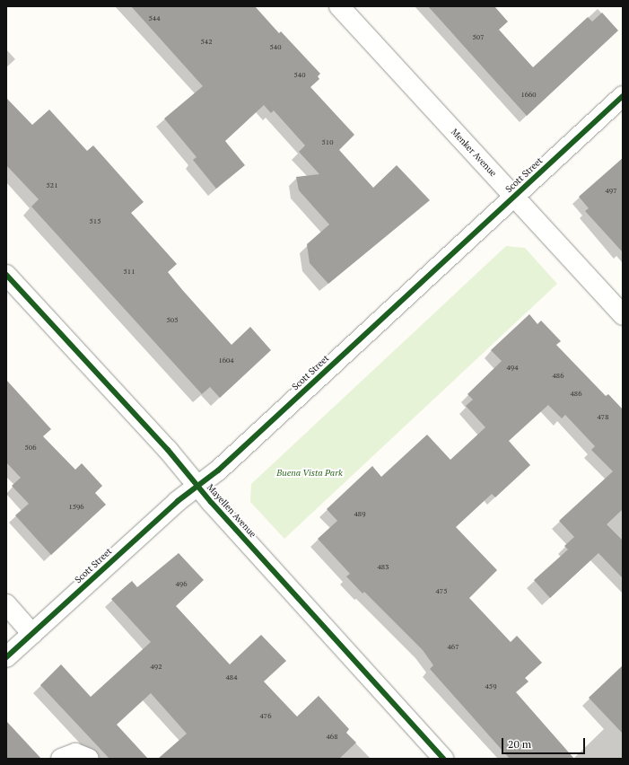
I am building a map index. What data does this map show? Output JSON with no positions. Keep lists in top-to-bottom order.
{
  "streets": {
    "street": ["Menker Avenue", "Scott Street", "Mayellen Avenue"]
  },
  "crossings": [
    ["Menker Avenue", "Scott Street"],
    ["Scott Street", "Mayellen Avenue"]
  ],
  "parks": ["Buena Vista Park"],
  "house_numbers": [
    "544",
    "507",
    "542",
    "540",
    "540",
    "1660",
    "510",
    "521",
    "497",
    "515",
    "511",
    "505",
    "1604",
    "494",
    "486",
    "486",
    "478",
    "506",
    "1596",
    "489",
    "483",
    "496",
    "475",
    "467",
    "492",
    "484",
    "459",
    "476",
    "468"
  ],
  "scale_bar": "20 m"
}
